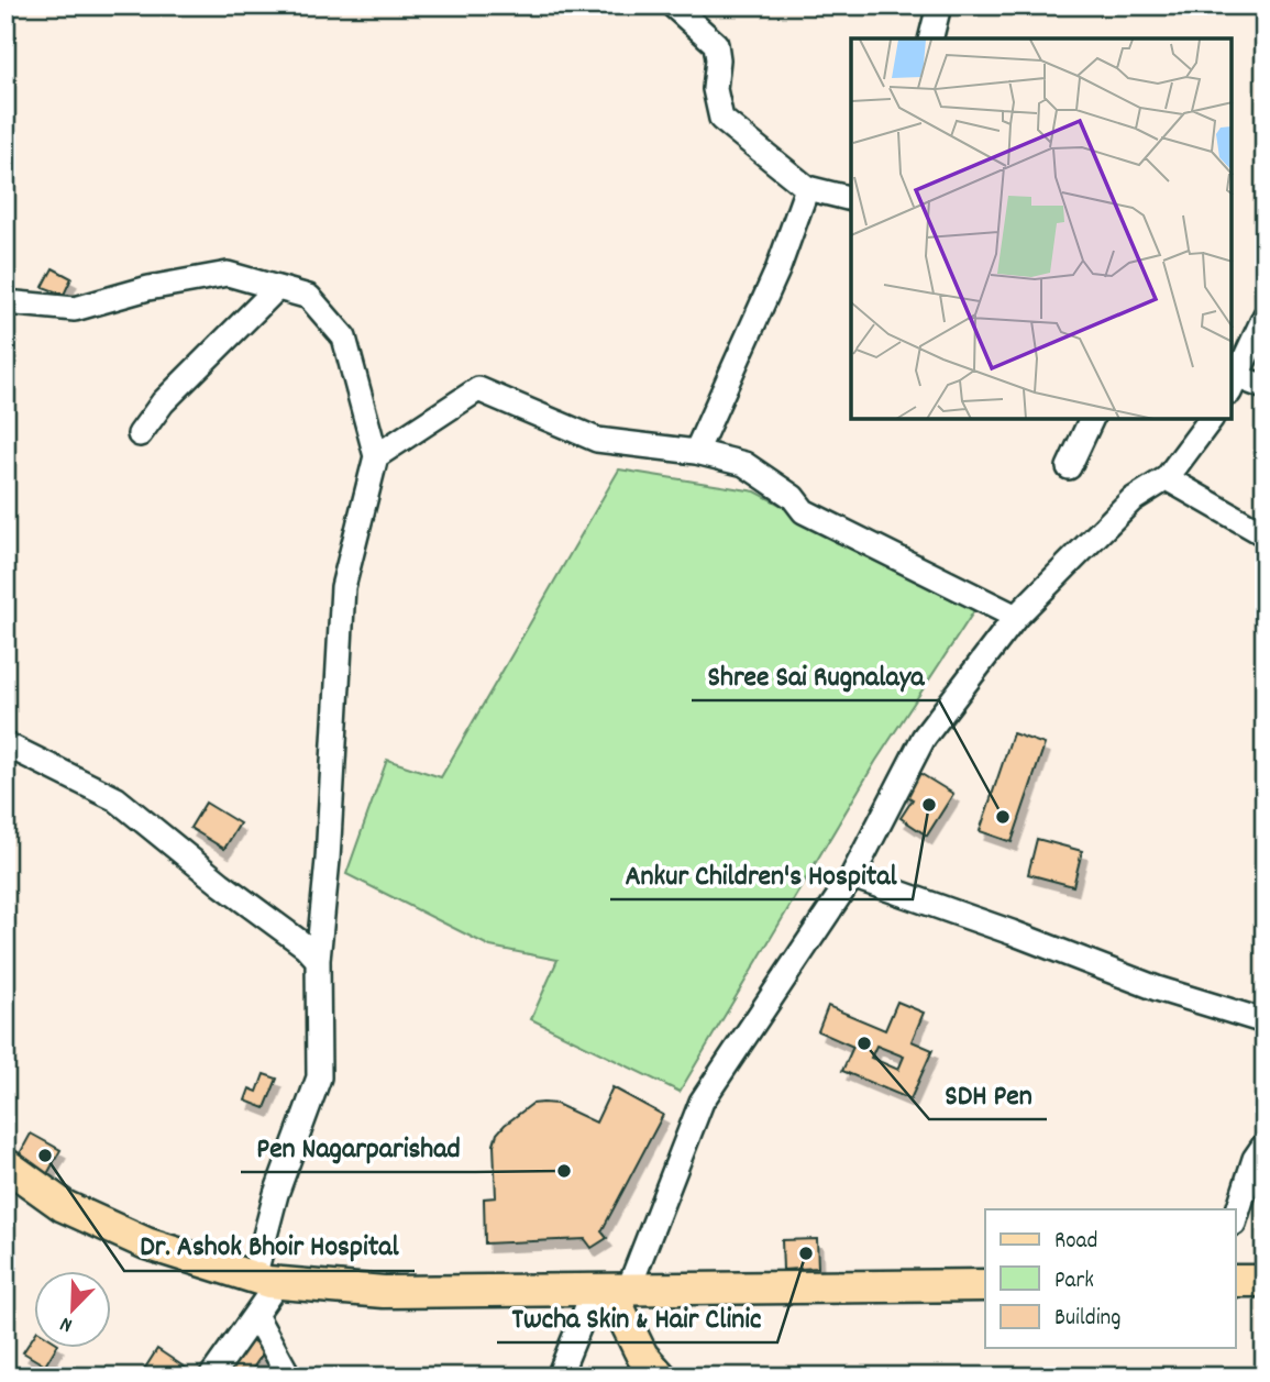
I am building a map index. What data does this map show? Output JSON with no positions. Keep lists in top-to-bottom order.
{
  "places": [
    "Ankur Children's Hospital",
    "Shree Sai Rugnalaya",
    "SDH Pen",
    "Dr. Ashok Bhoir Hospital",
    "Pen Nagarparishad",
    "Twcha Skin & Hair Clinic"
  ],
  "legend": ["Road", "Park", "Building"],
  "north": "bottom left"
}
